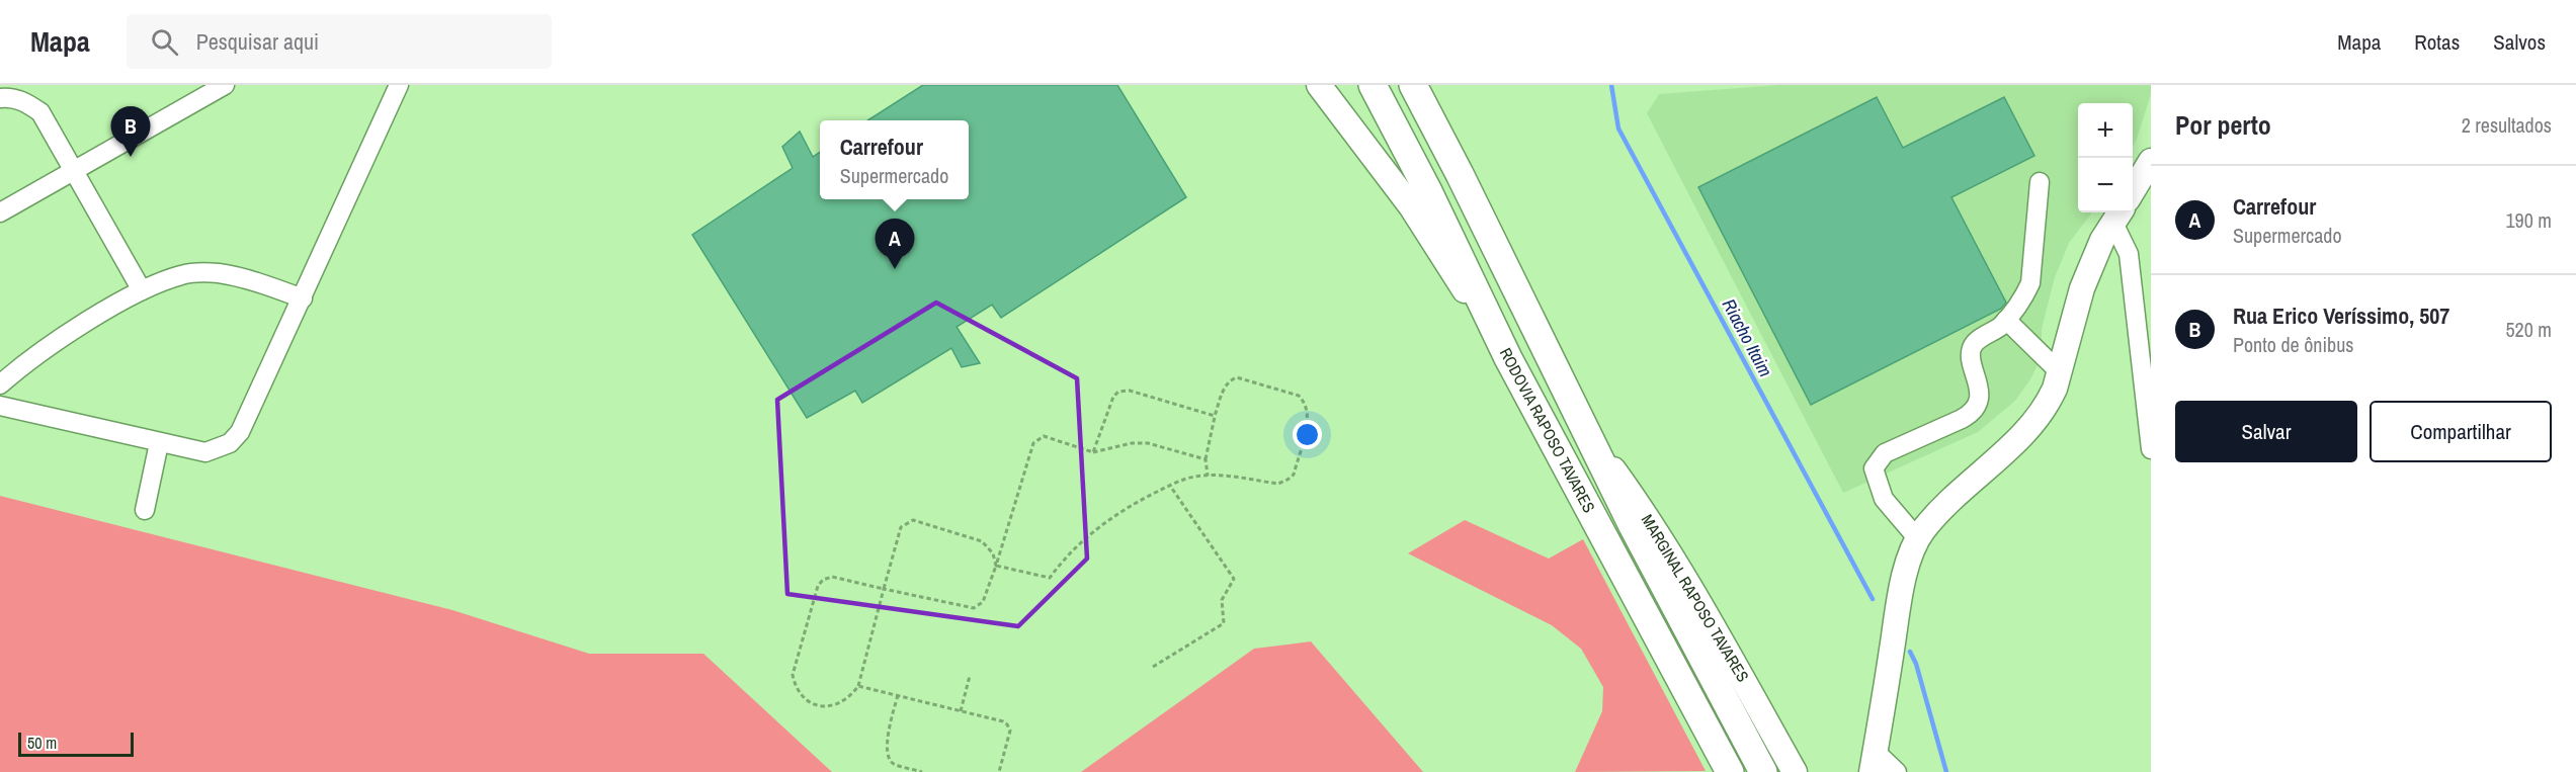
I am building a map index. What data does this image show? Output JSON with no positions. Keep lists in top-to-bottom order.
{
  "streets": {
    "highway": ["RODOVIA RAPOSO TAVARES"],
    "main road": ["MARGINAL RAPOSO TAVARES"]
  },
  "crossings": [
    ["RODOVIA RAPOSO TAVARES", "MARGINAL RAPOSO TAVARES"]
  ],
  "water": ["Riacho Itaim"],
  "scale_bar": "50 m",
  "page": {
    "header": "Mapa",
    "search": "Pesquisar aqui",
    "nav": ["Mapa", "Rotas", "Salvos"],
    "heading": ["Por perto", "2 resultados"],
    "map_buttons": ["+", "−"],
    "pins": ["B", "A"],
    "popup": ["Carrefour", "Supermercado"],
    "list": [
      {
        "mark": "A",
        "name": "Carrefour",
        "note": "Supermercado",
        "value": "190 m"
      },
      {
        "mark": "B",
        "name": "Rua Erico Veríssimo, 507",
        "note": "Ponto de ônibus",
        "value": "520 m"
      }
    ],
    "buttons": ["Salvar", "Compartilhar"],
    "scale": "50 m"
  }
}
